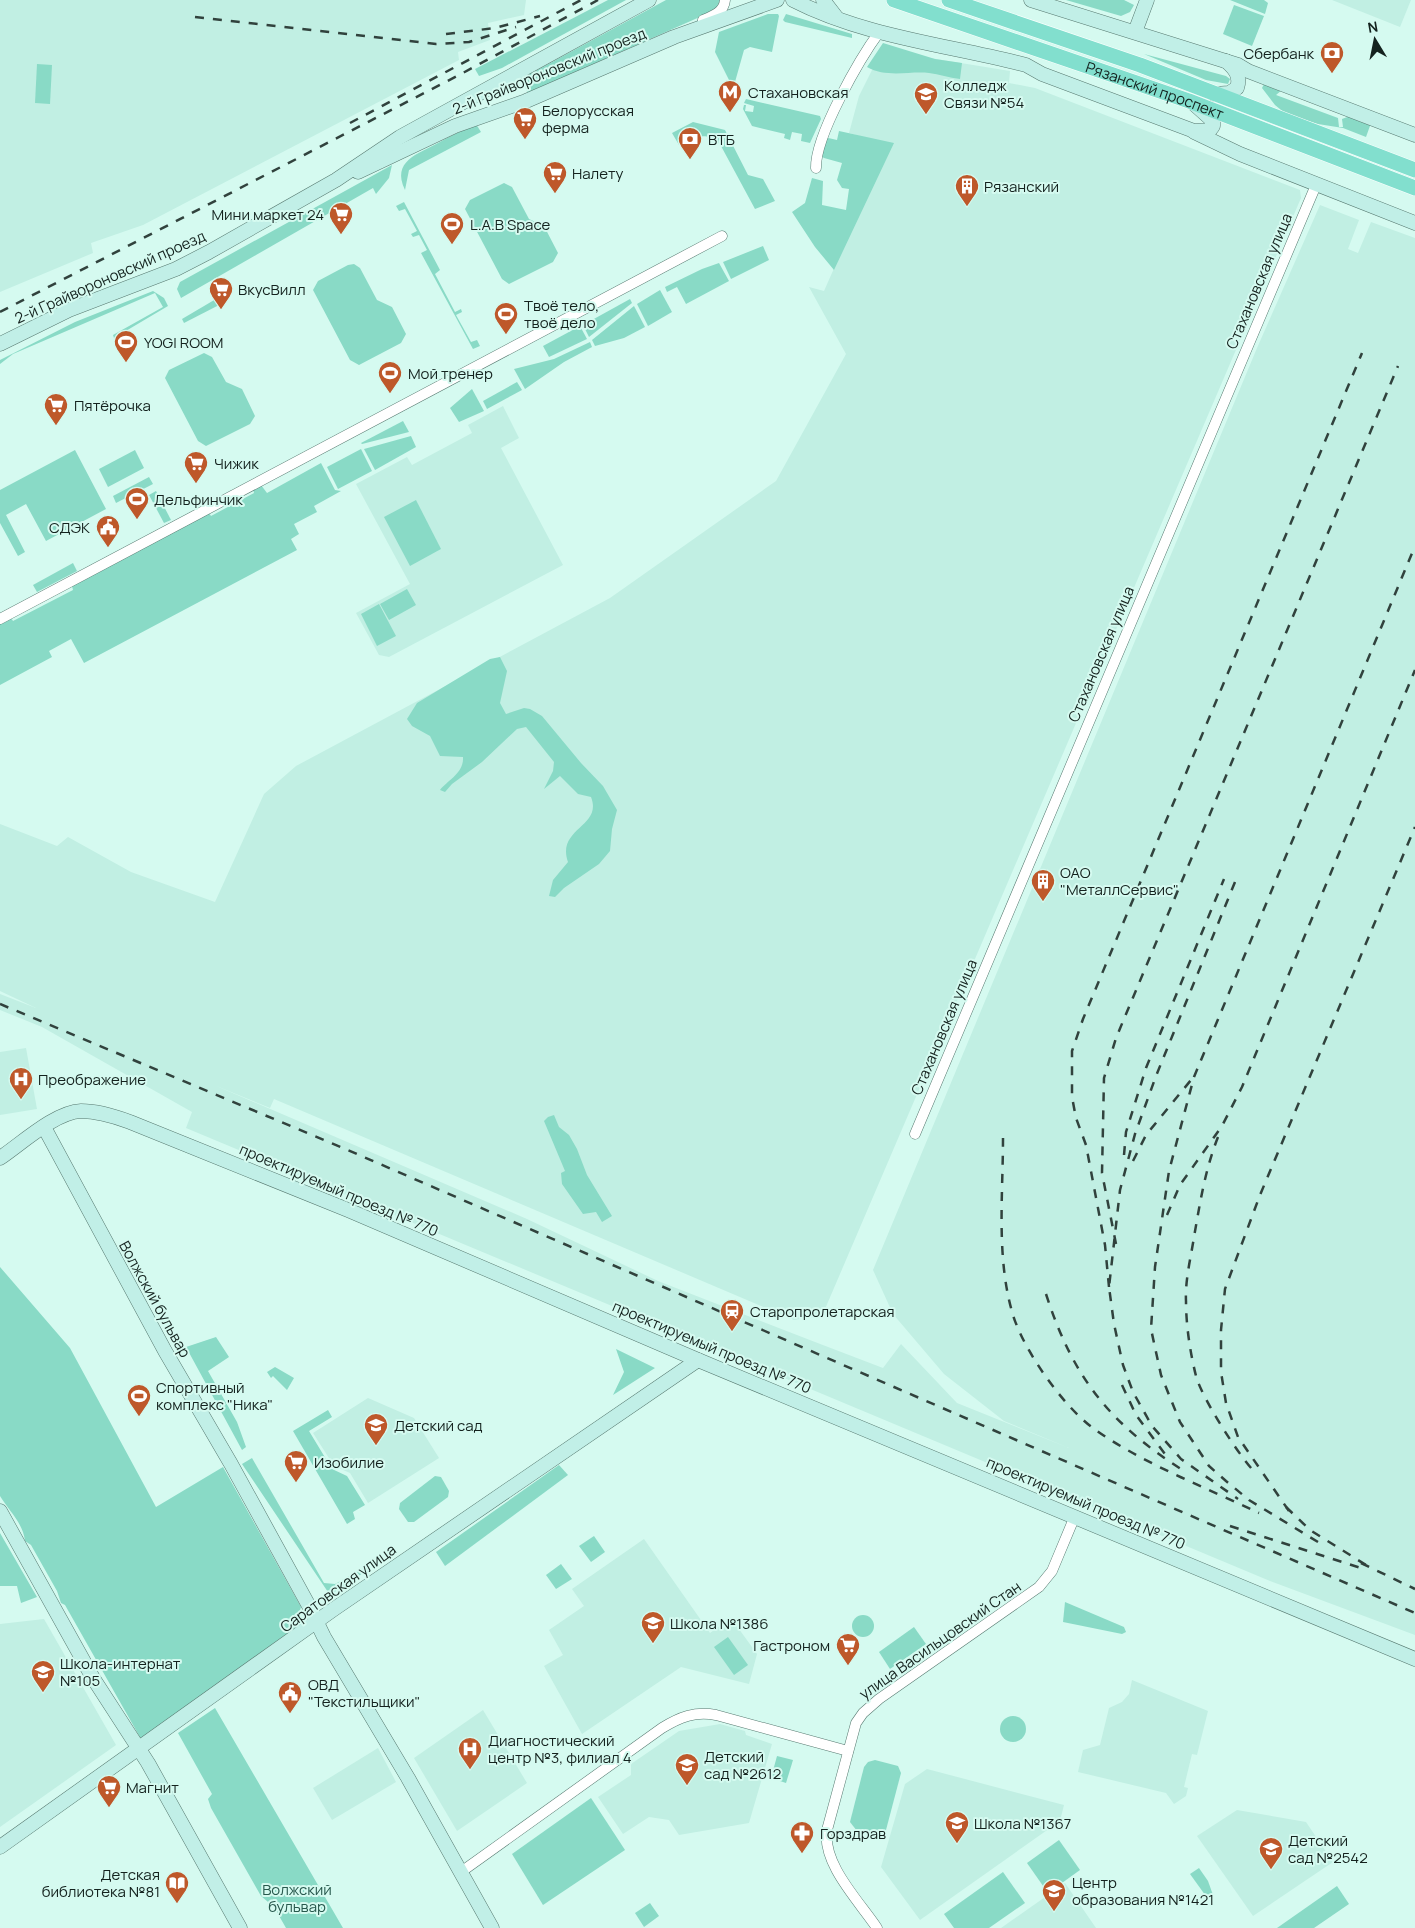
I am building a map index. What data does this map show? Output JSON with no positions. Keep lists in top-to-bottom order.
{
  "streets": {
    "main road": ["Рязанский проспект"],
    "street": [
      "2-й Грайвороновский проезд",
      "Стахановская улица",
      "проектируемый проезд № 770",
      "Волжский бульвар",
      "Саратовская улица",
      "улица Васильцовский Стан"
    ]
  },
  "crossings": [
    ["проектируемый проезд № 770", "Волжский бульвар"],
    ["проектируемый проезд № 770", "Саратовская улица"],
    ["проектируемый проезд № 770", "улица Васильцовский Стан"],
    ["Волжский бульвар", "Саратовская улица"]
  ],
  "parks": ["Волжский бульвар"],
  "places": {
    "bank": ["Сбербанк", "ВТБ"],
    "metro station": ["Стахановская"],
    "school or university": [
      "Колледж Связи №54",
      "Детский сад",
      "Школа №1386",
      "Школа-интернат №105",
      "Детский сад №2612",
      "Школа №1367",
      "Детский сад №2542",
      "Центр образования №1421"
    ],
    "supermarket": [
      "Белорусская ферма",
      "Налету",
      "Мини маркет 24",
      "ВкусВилл",
      "Пятёрочка",
      "Чижик",
      "Изобилие",
      "Гастроном",
      "Магнит"
    ],
    "building": ["Рязанский", "ОАО \"МеталлСервис\""],
    "sports": [
      "L.A.B Space",
      "Твоё тело, твоё дело",
      "YOGI ROOM",
      "Мой тренер",
      "Дельфинчик",
      "Спортивный комплекс \"Ника\""
    ],
    "public building": ["СДЭК", "ОВД \"Текстильщики\""],
    "hospital": ["Преображение", "Диагностический центр №3, филиал 4"],
    "station": ["Старопролетарская"],
    "pharmacy": ["Горздрав"],
    "library": ["Детская библиотека №81"]
  },
  "north": "top"
}
